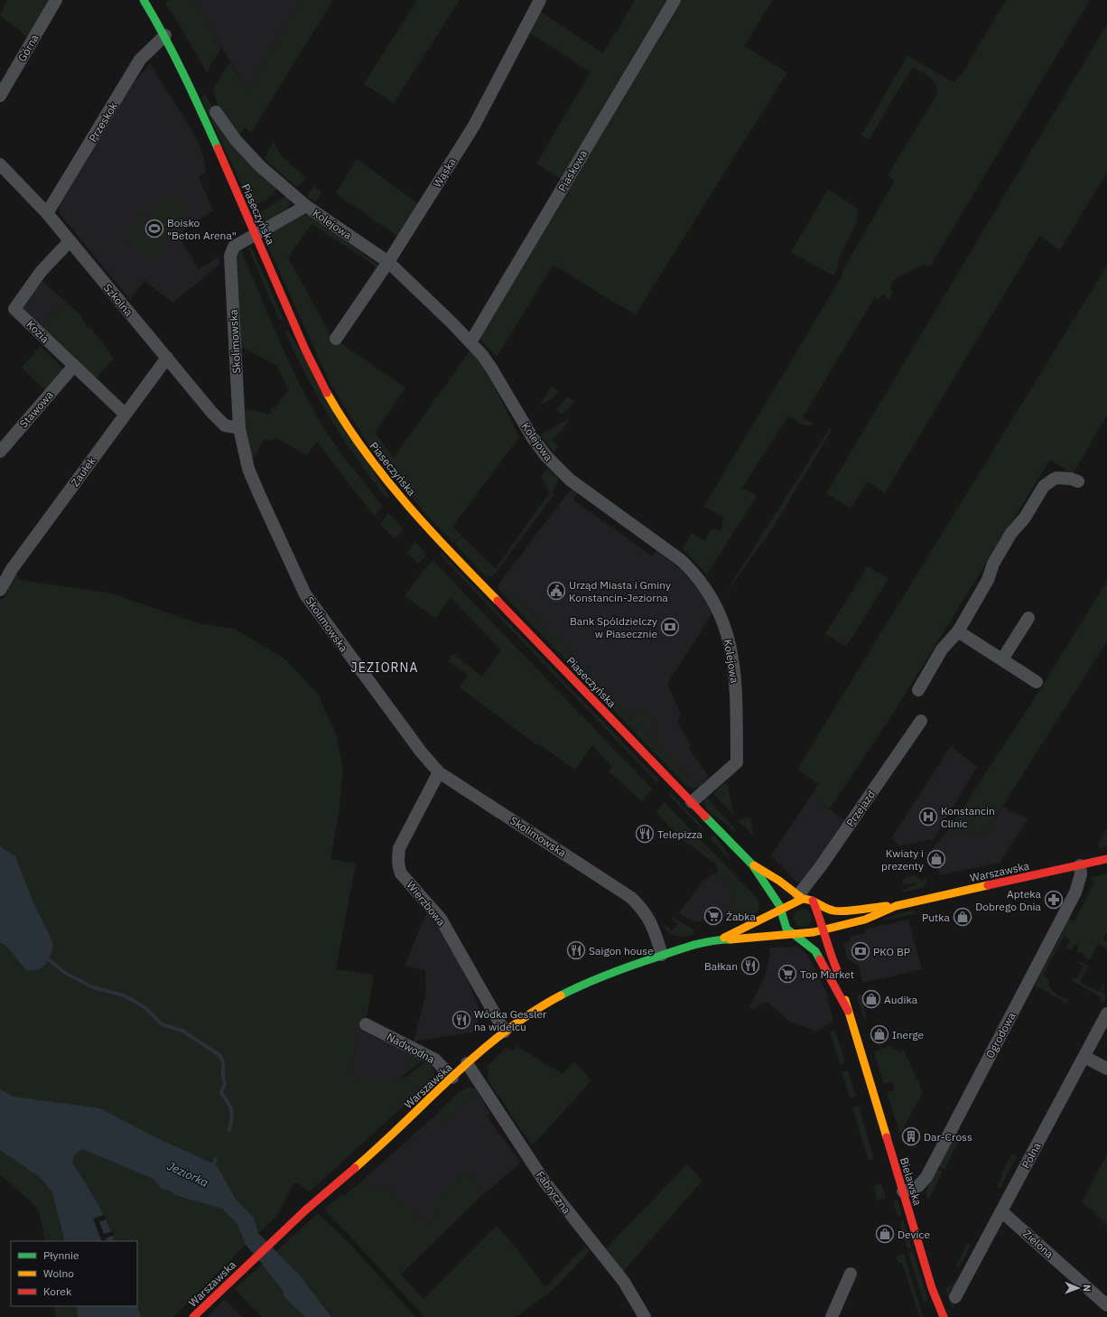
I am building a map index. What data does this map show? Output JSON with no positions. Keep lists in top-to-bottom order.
{
  "streets": {
    "main road": ["Piaseczyńska", "Warszawska", "Bielawska"],
    "street": [
      "Górna",
      "Przeskok",
      "Piaskowa",
      "Wąska",
      "Kolejowa",
      "Szkolna",
      "Kozia",
      "Skolimowska",
      "Stawowa",
      "Zaułek",
      "Przejazd",
      "Wierzbowa",
      "Ogrodowa",
      "Nadwodna",
      "Polna",
      "Fabryczna",
      "Zielona"
    ]
  },
  "crossings": [
    ["Przeskok", "Piaseczyńska"],
    ["Przeskok", "Szkolna"],
    ["Piaskowa", "Kolejowa"],
    ["Wąska", "Kolejowa"],
    ["Piaseczyńska", "Kolejowa"],
    ["Piaseczyńska", "Skolimowska"],
    ["Piaseczyńska", "Przejazd"],
    ["Piaseczyńska", "Warszawska"],
    ["Piaseczyńska", "Bielawska"],
    ["Kolejowa", "Skolimowska"],
    ["Szkolna", "Kozia"],
    ["Szkolna", "Skolimowska"],
    ["Szkolna", "Zaułek"],
    ["Kozia", "Stawowa"],
    ["Kozia", "Zaułek"],
    ["Skolimowska", "Warszawska"],
    ["Skolimowska", "Wierzbowa"],
    ["Przejazd", "Warszawska"],
    ["Przejazd", "Bielawska"],
    ["Warszawska", "Wierzbowa"],
    ["Warszawska", "Ogrodowa"],
    ["Warszawska", "Nadwodna"],
    ["Warszawska", "Bielawska"],
    ["Warszawska", "Fabryczna"],
    ["Ogrodowa", "Bielawska"],
    ["Polna", "Zielona"]
  ],
  "districts": ["JEZIORNA"],
  "water": ["Jeziorka"],
  "places": {
    "sports": ["Boisko \"Beton Arena\""],
    "public building": ["Urząd Miasta i Gminy Konstancin-Jeziorna"],
    "bank": ["Bank Spóldzielczy w Piasecznie", "PKO BP"],
    "hospital": ["Konstancin Clinic"],
    "restaurant": [
      "Telepizza",
      "Saigon house",
      "Bałkan",
      "Wódka Gessler na widelcu"
    ],
    "shop": [
      "Kwiaty i prezenty",
      "Putka",
      "Audika",
      "Inerge",
      "Device"
    ],
    "pharmacy": ["Apteka Dobrego Dnia"],
    "supermarket": ["Żabka", "Top Market"],
    "building": ["Dar-Cross"]
  },
  "legend": ["Płynnie", "Wolno", "Korek"],
  "north": "right"
}
